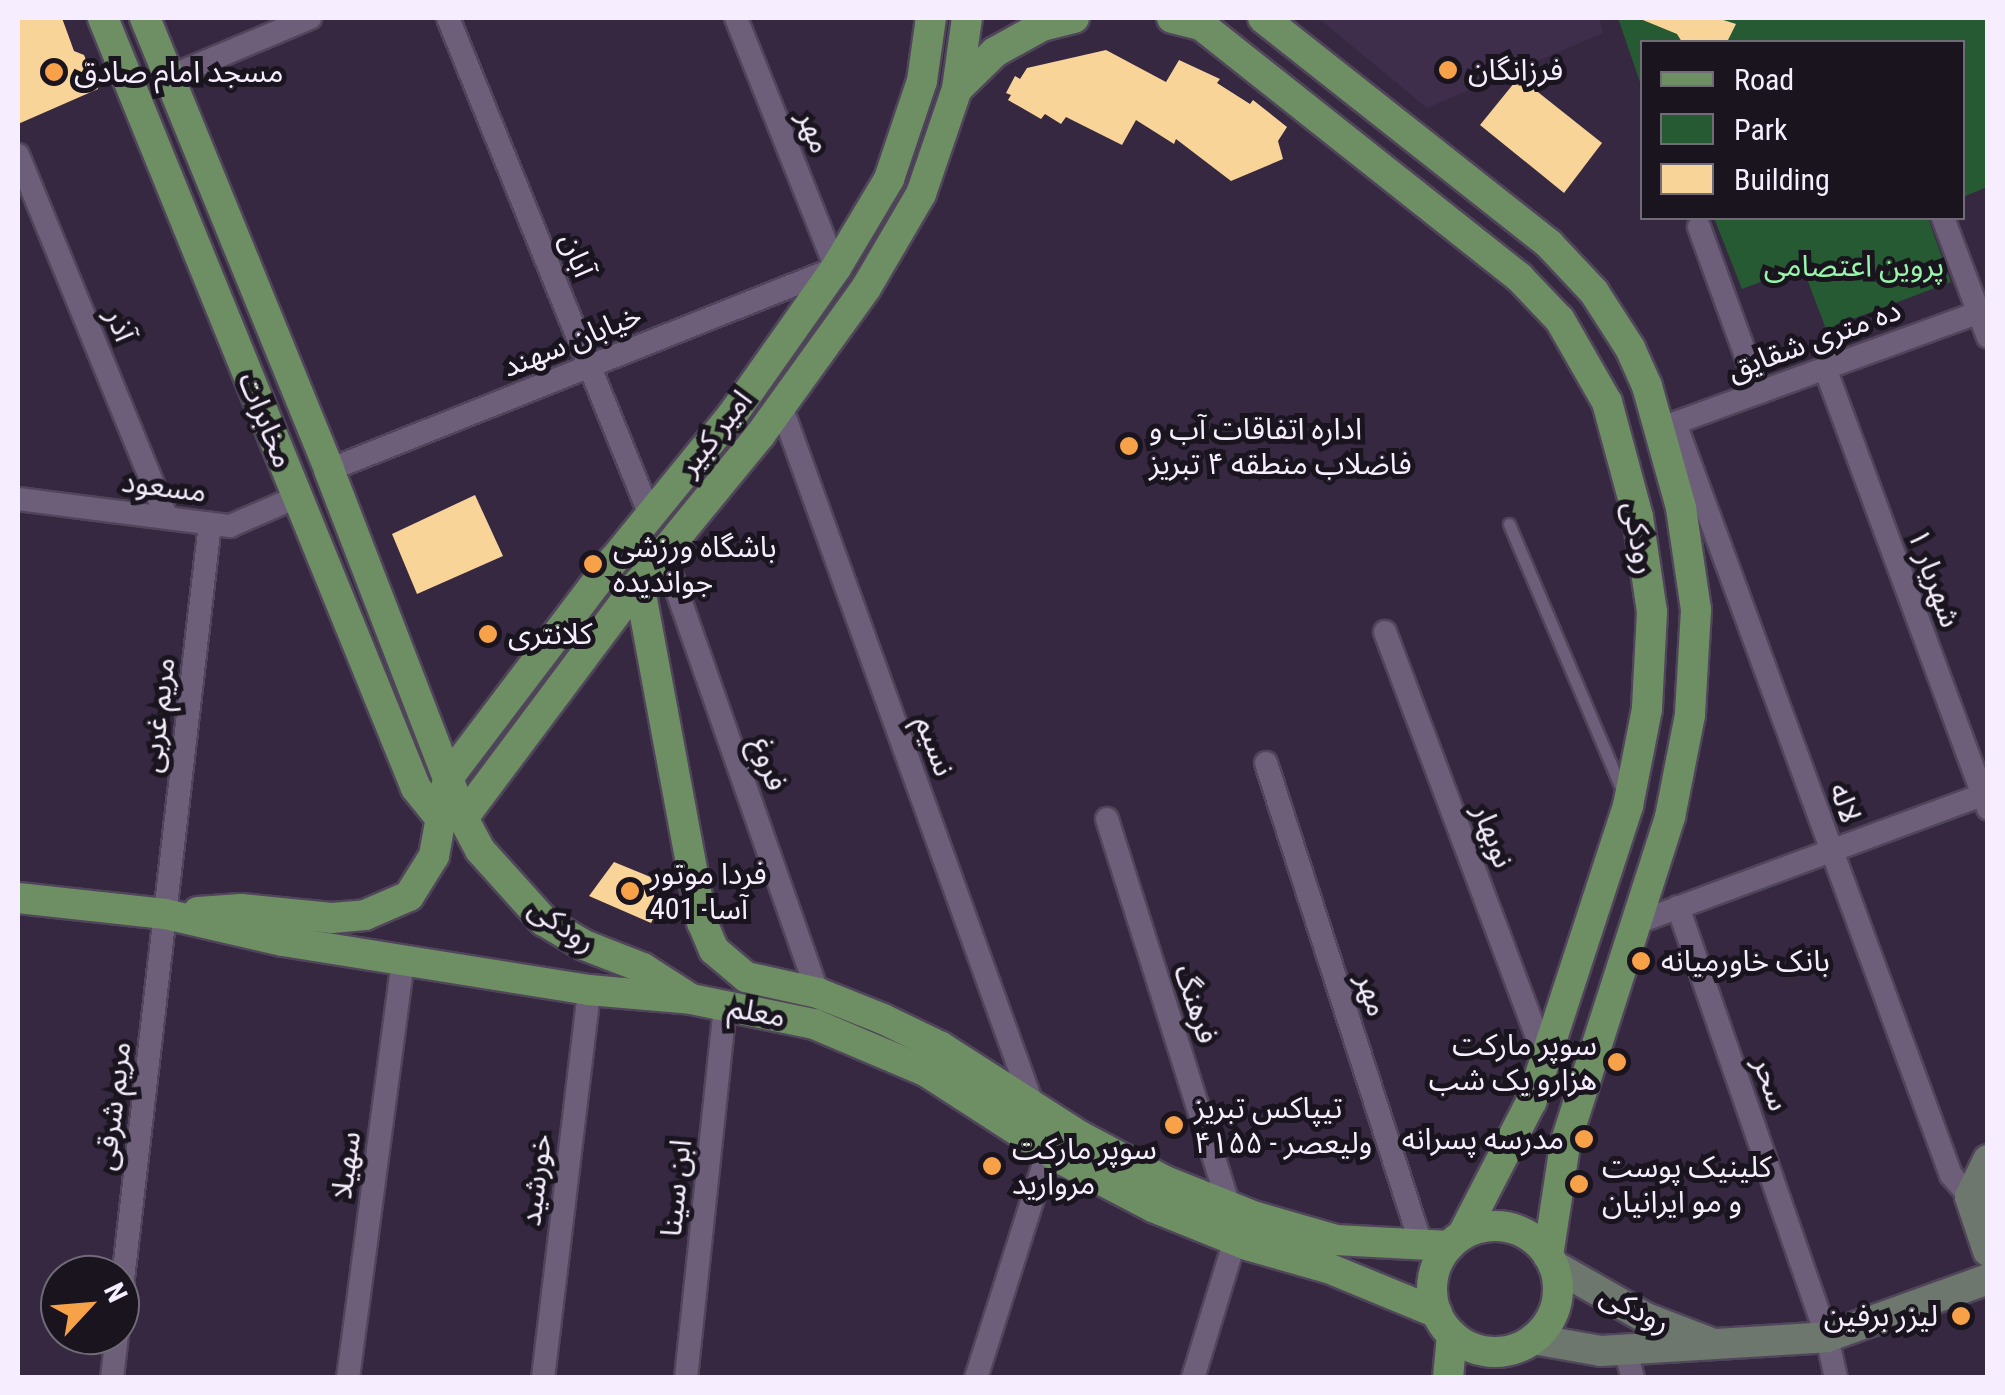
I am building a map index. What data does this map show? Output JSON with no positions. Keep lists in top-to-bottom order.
{
  "streets": {
    "main road": [
      "مخابرات",
      "امیر کبیر",
      "رودکى",
      "رودکی",
      "معلم"
    ],
    "street": [
      "مهر",
      "آبان",
      "آذر",
      "ده متری شقایق",
      "خیابان سهند",
      "مسعود",
      "شهریار ۱",
      "مریم غربی",
      "نسیم",
      "فروغ",
      "لاله",
      "نوبهار",
      "فرهنگ",
      "سحر",
      "مریم شرقی",
      "سهیلا",
      "خورشید",
      "ابن سینا"
    ]
  },
  "crossings": [
    ["مهر", "خیابان سهند"],
    ["مهر", "امیر کبیر"],
    ["مهر", "رودکى"],
    ["مهر", "رودکی"],
    ["مهر", "معلم"],
    ["آبان", "خیابان سهند"],
    ["آبان", "امیر کبیر"],
    ["آذر", "مسعود"],
    ["ده متری شقایق", "رودکى"],
    ["ده متری شقایق", "شهریار ۱"],
    ["ده متری شقایق", "لاله"],
    ["خیابان سهند", "مخابرات"],
    ["خیابان سهند", "امیر کبیر"],
    ["مخابرات", "امیر کبیر"],
    ["مخابرات", "مسعود"],
    ["مخابرات", "رودکی"],
    ["امیر کبیر", "نسیم"],
    ["امیر کبیر", "فروغ"],
    ["امیر کبیر", "رودکی"],
    ["امیر کبیر", "معلم"],
    ["مسعود", "مریم غربی"],
    ["رودکى", "لاله"],
    ["رودکى", "نوبهار"],
    ["رودکى", "رودکی"],
    ["رودکى", "معلم"],
    ["مریم غربی", "معلم"],
    ["مریم غربی", "مریم شرقی"],
    ["نسیم", "معلم"],
    ["فروغ", "معلم"],
    ["رودکی", "معلم"],
    ["فرهنگ", "معلم"],
    ["معلم", "مریم شرقی"],
    ["معلم", "سهیلا"],
    ["معلم", "خورشید"],
    ["معلم", "ابن سینا"]
  ],
  "parks": ["پروین اعتصامى"],
  "places": [
    "فرزانگان",
    "مسجد امام صادق",
    "اداره اتفاقات آب و فاضلاب منطقه ۴ تبریز",
    "باشگاه ورزشی جواندیده",
    "کلانتری",
    "فردا موتور 401 -آسا",
    "بانک خاورمیانه",
    "سوپر مارکت هزارو یک شب",
    "تیپاکس تبریز ولیعصر - ۴۱۵۵",
    "مدرسه پسرانه",
    "سوپر مارکت مروارید",
    "کلینیک پوست و مو ایرانیان",
    "لیزر برفین"
  ],
  "legend": ["Road", "Park", "Building"],
  "north": "top right"
}
